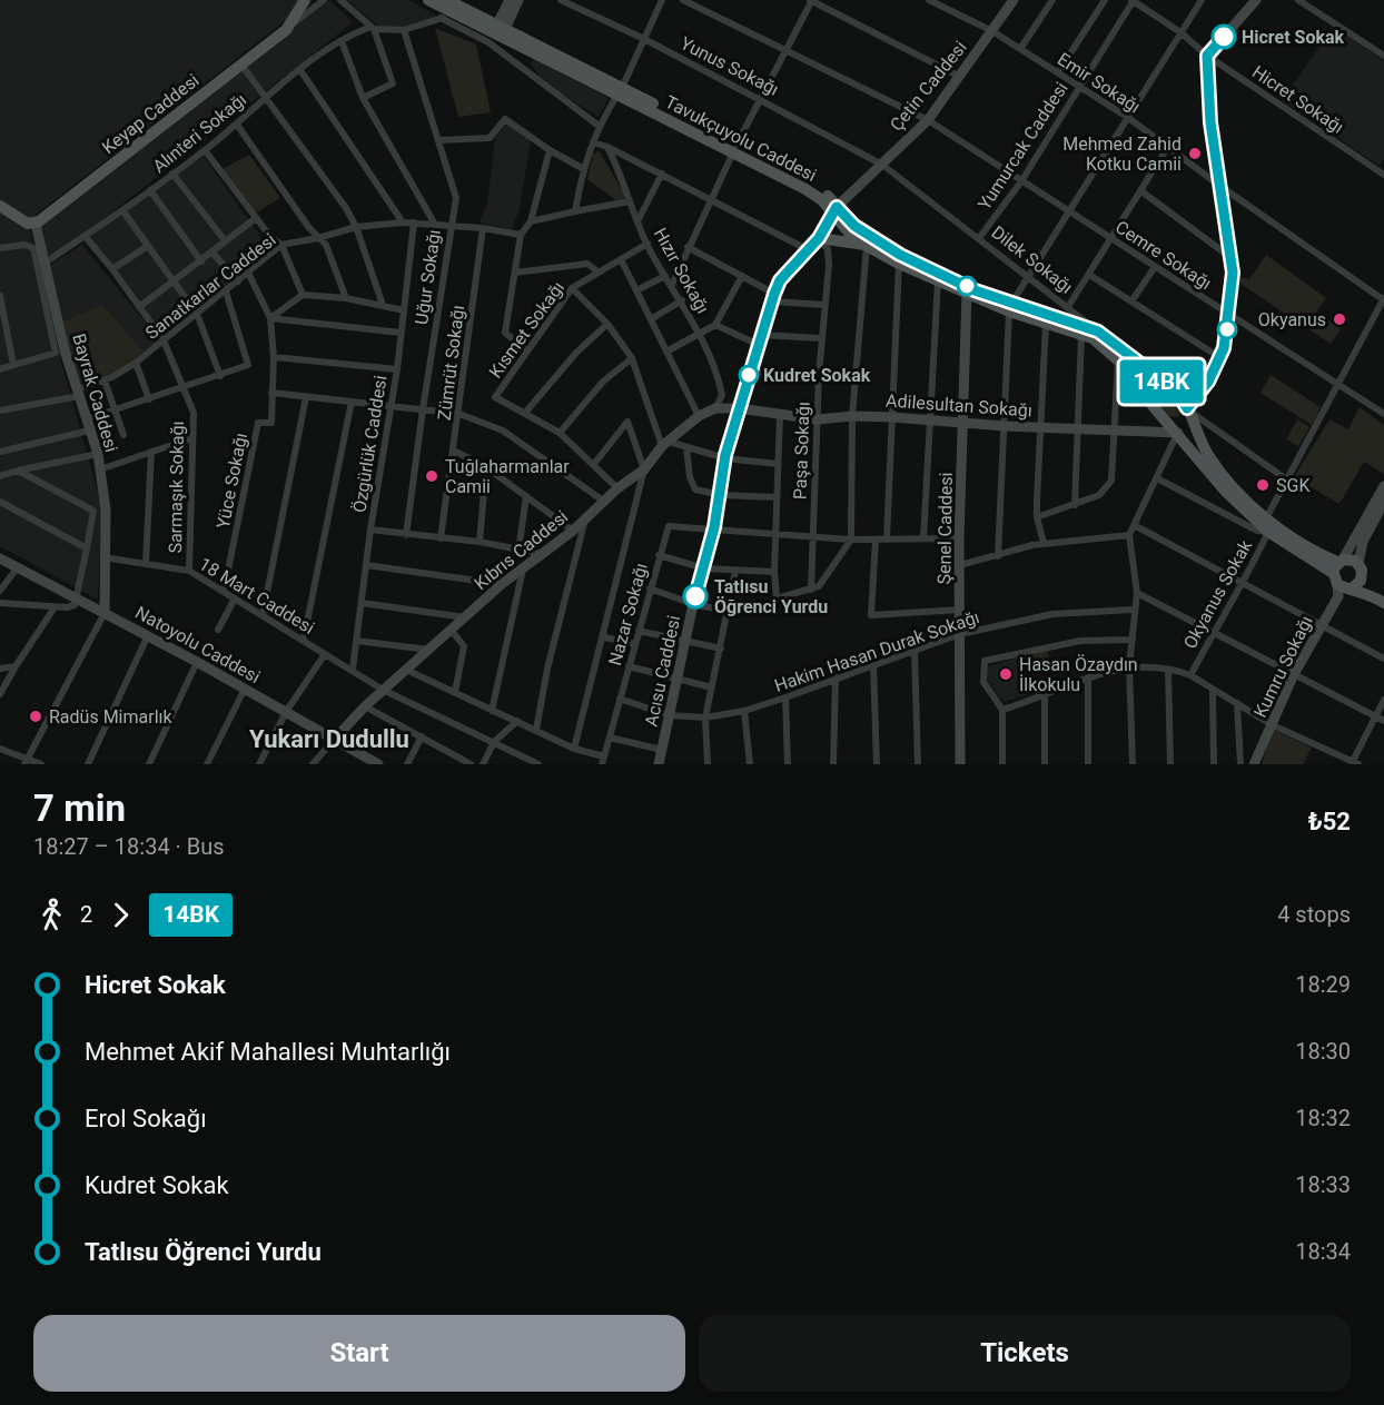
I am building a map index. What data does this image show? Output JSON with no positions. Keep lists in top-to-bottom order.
{
  "streets": {
    "main road": ["Keyap Caddesi", "Tavukçuyolu Caddesi"],
    "street": [
      "Yunus Sokağı",
      "Emir Sokağı",
      "Çetin Caddesi",
      "Hicret Sokağı",
      "Alınteri Sokağı",
      "Yumurcak Caddesi",
      "Cemre Sokağı",
      "Dilek Sokağı",
      "Hızır Sokağı",
      "Uğur Sokağı",
      "Sanatkarlar Caddesi",
      "Kısmet Sokağı",
      "Zümrüt Sokağı",
      "Bayrak Caddesi",
      "Adilesultan Sokağı",
      "Özgürlük Caddesi",
      "Paşa Sokağı",
      "Yüce Sokağı",
      "Sarmaşık Sokağı",
      "Şenel Caddesi",
      "Kıbrıs Caddesi",
      "Okyanus Sokak",
      "18 Mart Caddesi",
      "Nazar Sokağı",
      "Natoyolu Caddesi",
      "Hakim Hasan Durak Sokağı",
      "Kumru Sokağı",
      "Acısu Caddesi"
    ]
  },
  "crossings": [
    ["Yunus Sokağı", "Çetin Caddesi"],
    ["Yunus Sokağı", "Dilek Sokağı"],
    ["Emir Sokağı", "Çetin Caddesi"],
    ["Emir Sokağı", "Yumurcak Caddesi"],
    ["Çetin Caddesi", "Tavukçuyolu Caddesi"],
    ["Çetin Caddesi", "Cemre Sokağı"],
    ["Çetin Caddesi", "Dilek Sokağı"],
    ["Çetin Caddesi", "Acısu Caddesi"],
    ["Hicret Sokağı", "Yumurcak Caddesi"],
    ["Keyap Caddesi", "Bayrak Caddesi"],
    ["Alınteri Sokağı", "Bayrak Caddesi"],
    ["Alınteri Sokağı", "Sarmaşık Sokağı"],
    ["Tavukçuyolu Caddesi", "Adilesultan Sokağı"],
    ["Tavukçuyolu Caddesi", "Şenel Caddesi"],
    ["Tavukçuyolu Caddesi", "Okyanus Sokak"],
    ["Tavukçuyolu Caddesi", "Kumru Sokağı"],
    ["Tavukçuyolu Caddesi", "Acısu Caddesi"],
    ["Yumurcak Caddesi", "Cemre Sokağı"],
    ["Yumurcak Caddesi", "Dilek Sokağı"],
    ["Hızır Sokağı", "Kısmet Sokağı"],
    ["Hızır Sokağı", "Kıbrıs Caddesi"],
    ["Uğur Sokağı", "Sanatkarlar Caddesi"],
    ["Sanatkarlar Caddesi", "Zümrüt Sokağı"],
    ["Sanatkarlar Caddesi", "Bayrak Caddesi"],
    ["Sanatkarlar Caddesi", "Özgürlük Caddesi"],
    ["Sanatkarlar Caddesi", "Yüce Sokağı"],
    ["Sanatkarlar Caddesi", "Sarmaşık Sokağı"],
    ["Kısmet Sokağı", "Kıbrıs Caddesi"],
    ["Bayrak Caddesi", "18 Mart Caddesi"],
    ["Bayrak Caddesi", "Natoyolu Caddesi"],
    ["Adilesultan Sokağı", "Paşa Sokağı"],
    ["Adilesultan Sokağı", "Şenel Caddesi"],
    ["Adilesultan Sokağı", "Kıbrıs Caddesi"],
    ["Adilesultan Sokağı", "Acısu Caddesi"],
    ["Özgürlük Caddesi", "18 Mart Caddesi"],
    ["Paşa Sokağı", "Acısu Caddesi"],
    ["Yüce Sokağı", "18 Mart Caddesi"],
    ["Sarmaşık Sokağı", "18 Mart Caddesi"],
    ["Şenel Caddesi", "Hakim Hasan Durak Sokağı"],
    ["Kıbrıs Caddesi", "18 Mart Caddesi"],
    ["Kıbrıs Caddesi", "Natoyolu Caddesi"],
    ["Kıbrıs Caddesi", "Acısu Caddesi"],
    ["Nazar Sokağı", "Hakim Hasan Durak Sokağı"],
    ["Nazar Sokağı", "Acısu Caddesi"],
    ["Hakim Hasan Durak Sokağı", "Acısu Caddesi"]
  ],
  "districts": ["Yukarı Dudullu"],
  "places": [
    "Hicret Sokak",
    "Mehmed Zahid Kotku Camii",
    "Okyanus",
    "Kudret Sokak",
    "Tuğlaharmanlar Camii",
    "SGK",
    "Tatlısu Öğrenci Yurdu",
    "Hasan Özaydın İlkokulu",
    "Radüs Mimarlık"
  ],
  "lines": ["bus line 14BK"],
  "page": {
    "on_map": "14BK",
    "heading": ["7 min", "18:27 – 18:34 · Bus", "₺52"],
    "legs": ["2", "14BK", "4 stops"],
    "list": [
      {
        "name": "Hicret Sokak",
        "value": "18:29"
      },
      {
        "name": "Mehmet Akif Mahallesi Muhtarlığı",
        "value": "18:30"
      },
      {
        "name": "Erol Sokağı",
        "value": "18:32"
      },
      {
        "name": "Kudret Sokak",
        "value": "18:33"
      },
      {
        "name": "Tatlısu Öğrenci Yurdu",
        "value": "18:34"
      }
    ],
    "buttons": ["Start", "Tickets"]
  }
}
